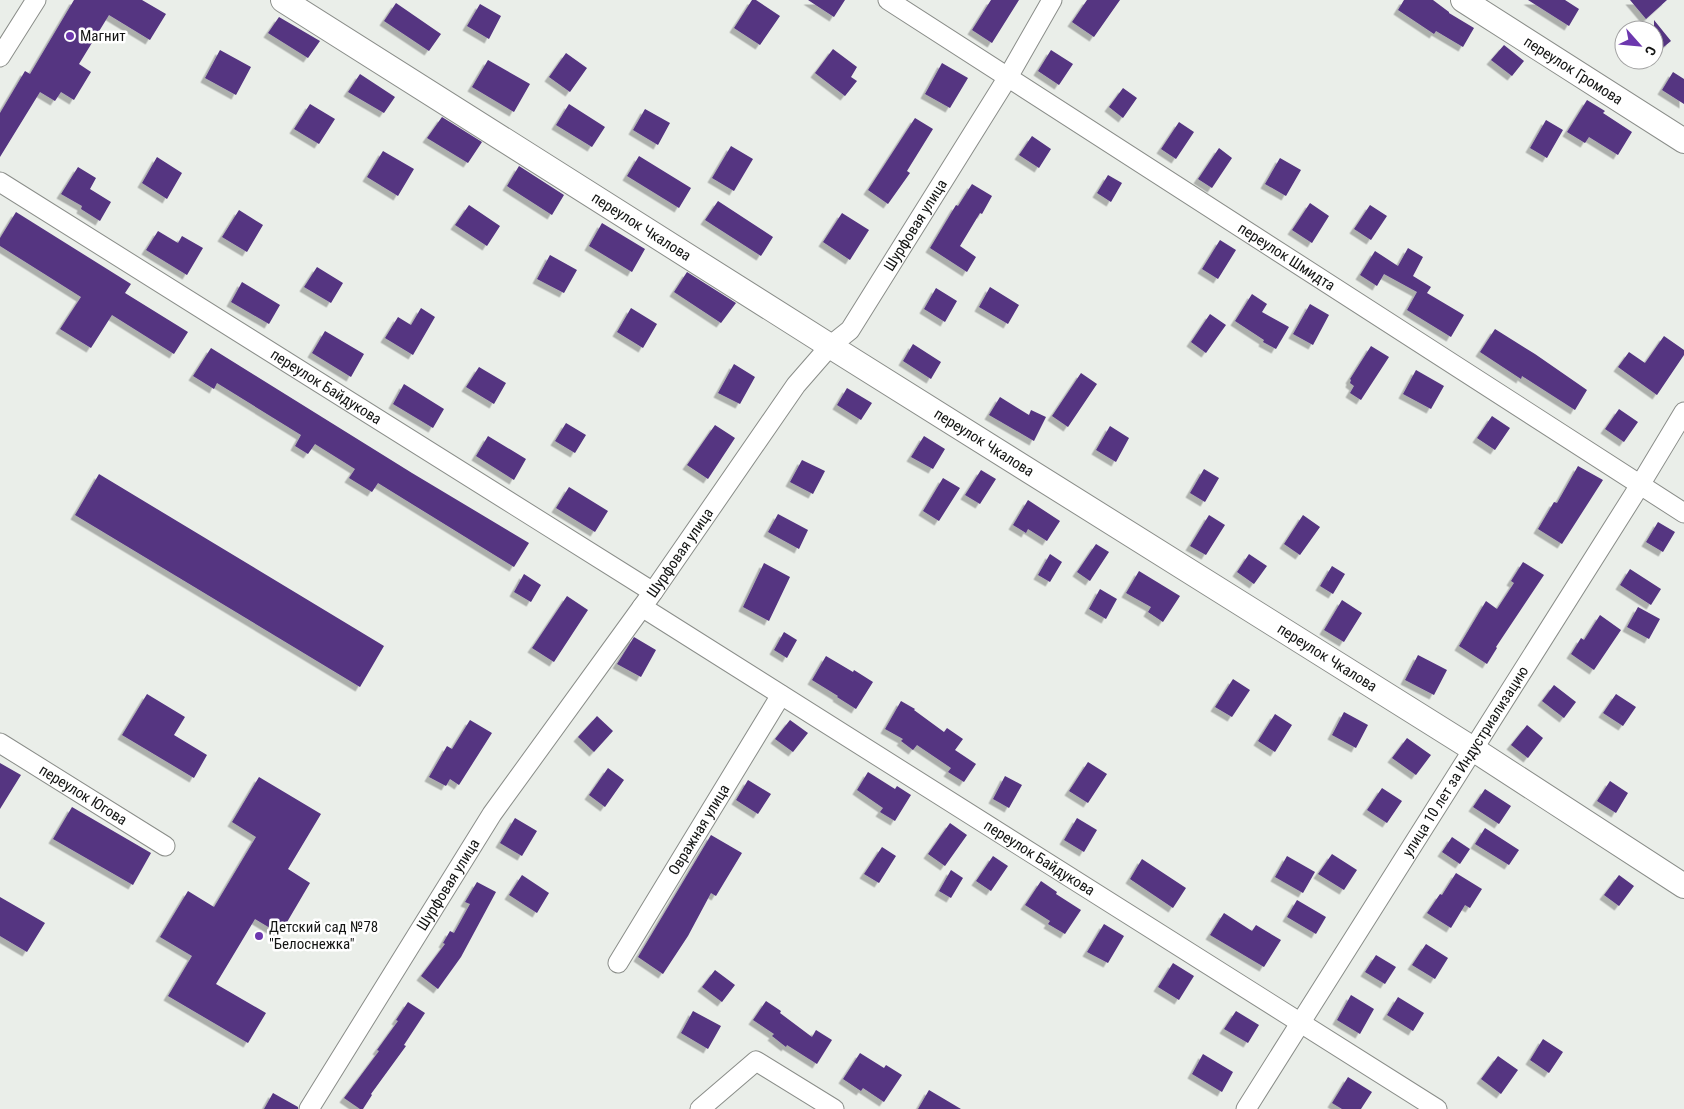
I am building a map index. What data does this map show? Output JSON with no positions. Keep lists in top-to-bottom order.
{
  "streets": {
    "street": [
      "переулок Громова",
      "Шурфовая улица",
      "переулок Чкалова",
      "переулок Шмидта",
      "переулок Байдукова",
      "улица 10 лет за Индустриализацию",
      "переулок Югова",
      "Овражная улица"
    ]
  },
  "crossings": [
    ["Шурфовая улица", "переулок Чкалова"],
    ["Шурфовая улица", "переулок Шмидта"],
    ["Шурфовая улица", "переулок Байдукова"],
    ["переулок Чкалова", "улица 10 лет за Индустриализацию"],
    ["переулок Шмидта", "улица 10 лет за Индустриализацию"],
    ["переулок Байдукова", "улица 10 лет за Индустриализацию"],
    ["переулок Байдукова", "Овражная улица"]
  ],
  "places": ["Магнит", "Детский сад №78 \"Белоснежка\""],
  "north": "bottom right"
}
